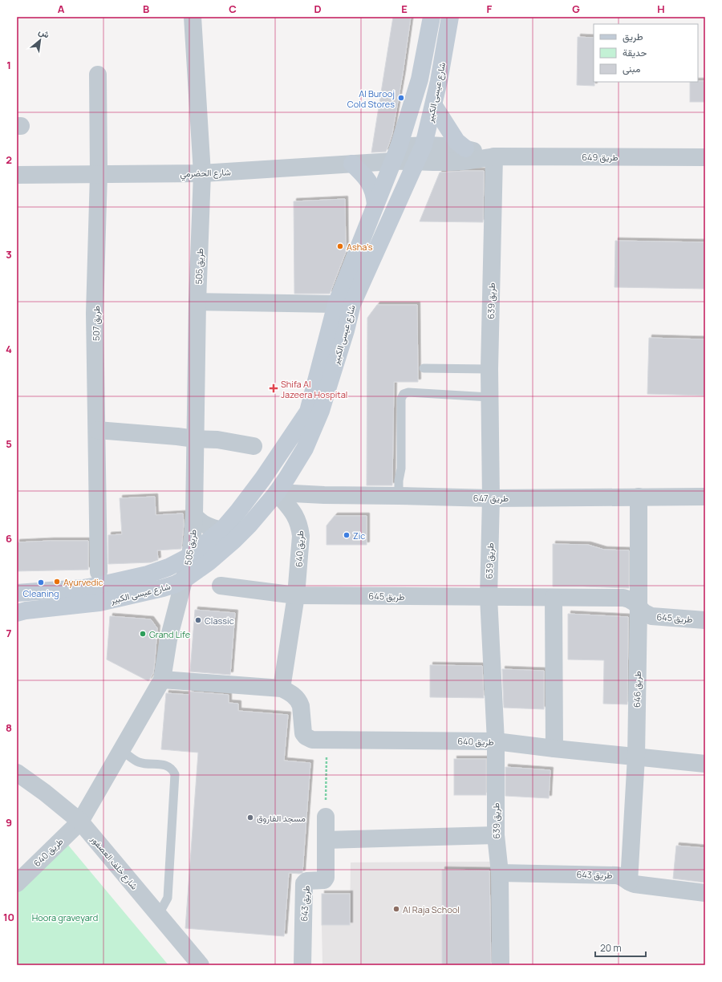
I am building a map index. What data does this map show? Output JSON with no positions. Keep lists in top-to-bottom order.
{
  "streets": {
    "main road": ["شارع عيسى الكبير"],
    "street": [
      "طريق 649",
      "شارع الحضرمي",
      "طريق 505",
      "طريق 639",
      "طريق 507",
      "طريق 647",
      "طريق 640",
      "طريق 645",
      "طريق 646",
      "شارع خلف العصفور",
      "طريق 643"
    ]
  },
  "crossings": [
    ["شارع عيسى الكبير", "طريق 649"],
    ["شارع عيسى الكبير", "شارع الحضرمي"],
    ["شارع عيسى الكبير", "طريق 505"],
    ["شارع عيسى الكبير", "طريق 647"],
    ["شارع عيسى الكبير", "طريق 640"],
    ["طريق 649", "شارع الحضرمي"],
    ["طريق 649", "طريق 639"],
    ["شارع الحضرمي", "طريق 505"],
    ["شارع الحضرمي", "طريق 507"],
    ["طريق 505", "طريق 640"],
    ["طريق 639", "طريق 647"],
    ["طريق 639", "طريق 640"],
    ["طريق 639", "طريق 645"],
    ["طريق 639", "طريق 643"],
    ["طريق 647", "طريق 640"],
    ["طريق 647", "طريق 646"],
    ["طريق 640", "طريق 645"],
    ["طريق 640", "طريق 646"],
    ["طريق 640", "شارع خلف العصفور"],
    ["طريق 645", "طريق 646"],
    ["طريق 646", "طريق 643"]
  ],
  "parks": ["Hoora graveyard"],
  "places": {
    "other": [
      "Al Burooj Cold Stores",
      "Asha's",
      "Zic",
      "Ayurvedic",
      "Cleaning",
      "Classic",
      "Grand Life",
      "مسجد الفاروق",
      "Al Raja School"
    ],
    "health": ["Shifa Al Jazeera Hospital"]
  },
  "legend": ["طريق", "حديقة", "مبنى"],
  "scale_bar": "20 m",
  "north": "top right",
  "grid": {
    "columns": [
      "A",
      "B",
      "C",
      "D",
      "E",
      "F",
      "G",
      "H"
    ],
    "rows": [
      "1",
      "2",
      "3",
      "4",
      "5",
      "6",
      "7",
      "8",
      "9",
      "10"
    ]
  }
}
